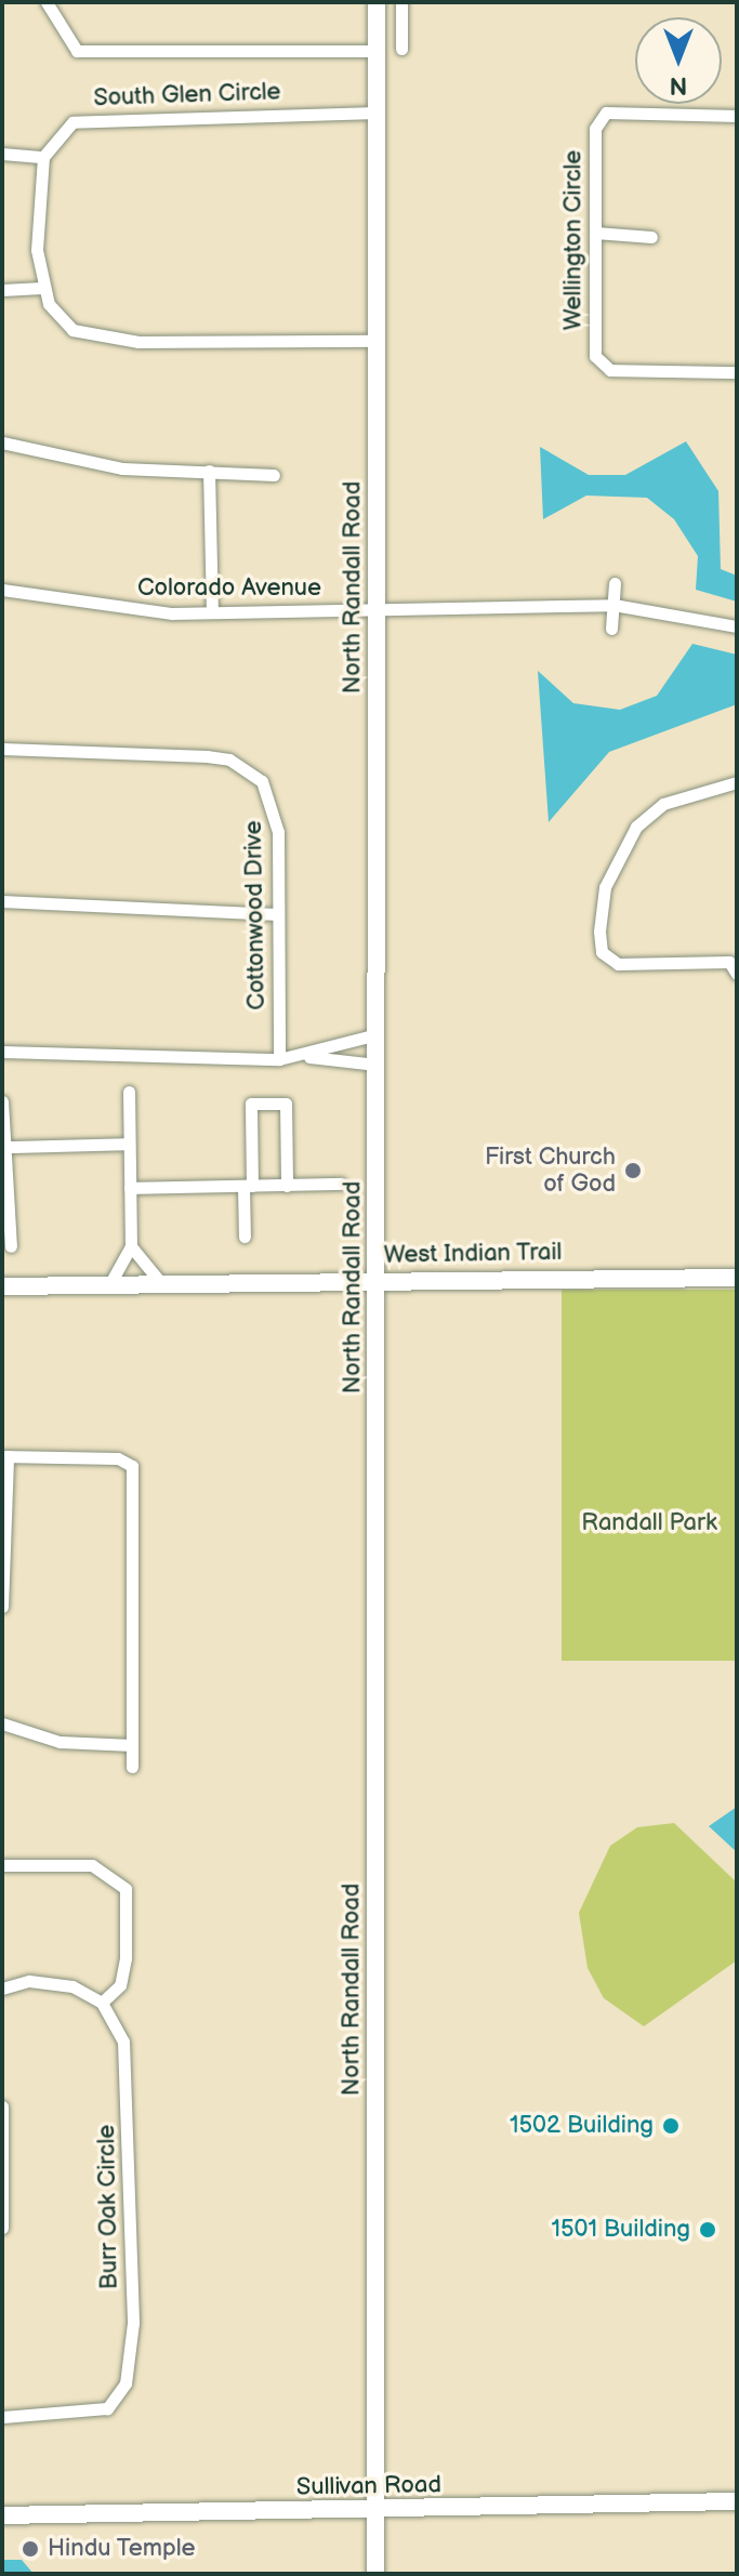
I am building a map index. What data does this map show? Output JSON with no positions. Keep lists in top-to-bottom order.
{
  "streets": {
    "main road": ["North Randall Road", "West Indian Trail", "Sullivan Road"],
    "street": [
      "South Glen Circle",
      "Wellington Circle",
      "Colorado Avenue",
      "Cottonwood Drive",
      "Burr Oak Circle"
    ]
  },
  "crossings": [
    ["South Glen Circle", "North Randall Road"],
    ["North Randall Road", "Colorado Avenue"],
    ["North Randall Road", "West Indian Trail"],
    ["North Randall Road", "Sullivan Road"]
  ],
  "parks": ["Randall Park"],
  "places": [
    "First Church of God",
    "1502 Building",
    "1501 Building",
    "Hindu Temple"
  ],
  "north": "bottom"
}
